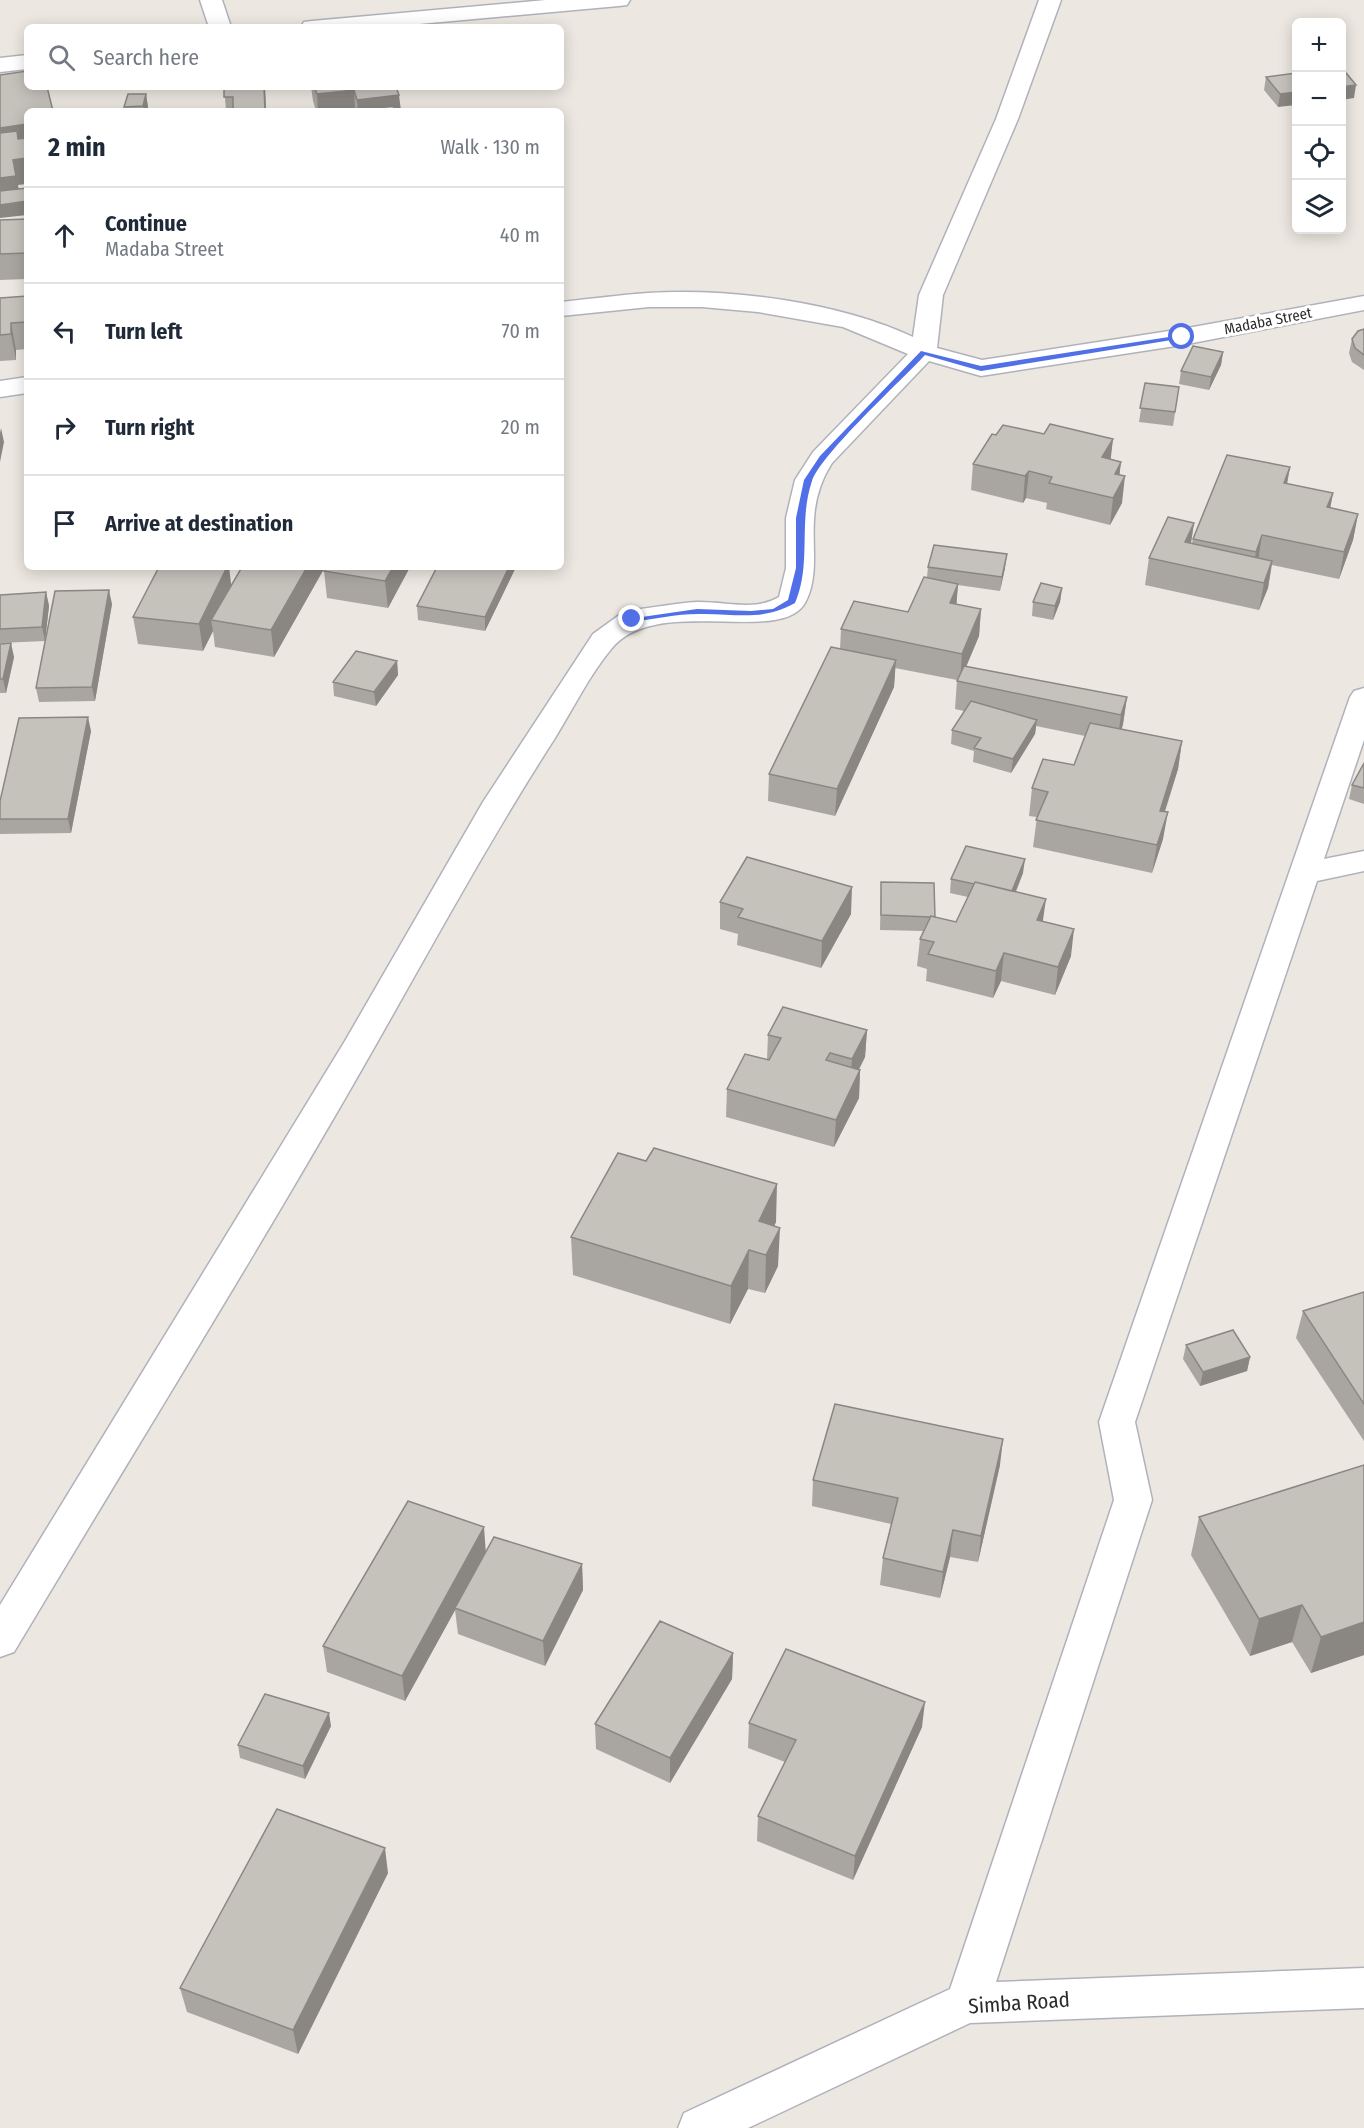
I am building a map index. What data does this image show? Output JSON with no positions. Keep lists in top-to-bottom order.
{
  "streets": {
    "street": ["Madaba Street", "Simba Road"]
  },
  "page": {
    "map_buttons": ["+", "−"],
    "search": "Search here",
    "heading": ["2 min", "Walk · 130 m"],
    "list": [
      ["Continue", "Madaba Street", "40 m"],
      ["Turn left", "70 m"],
      ["Turn right", "20 m"],
      "Arrive at destination"
    ]
  }
}
